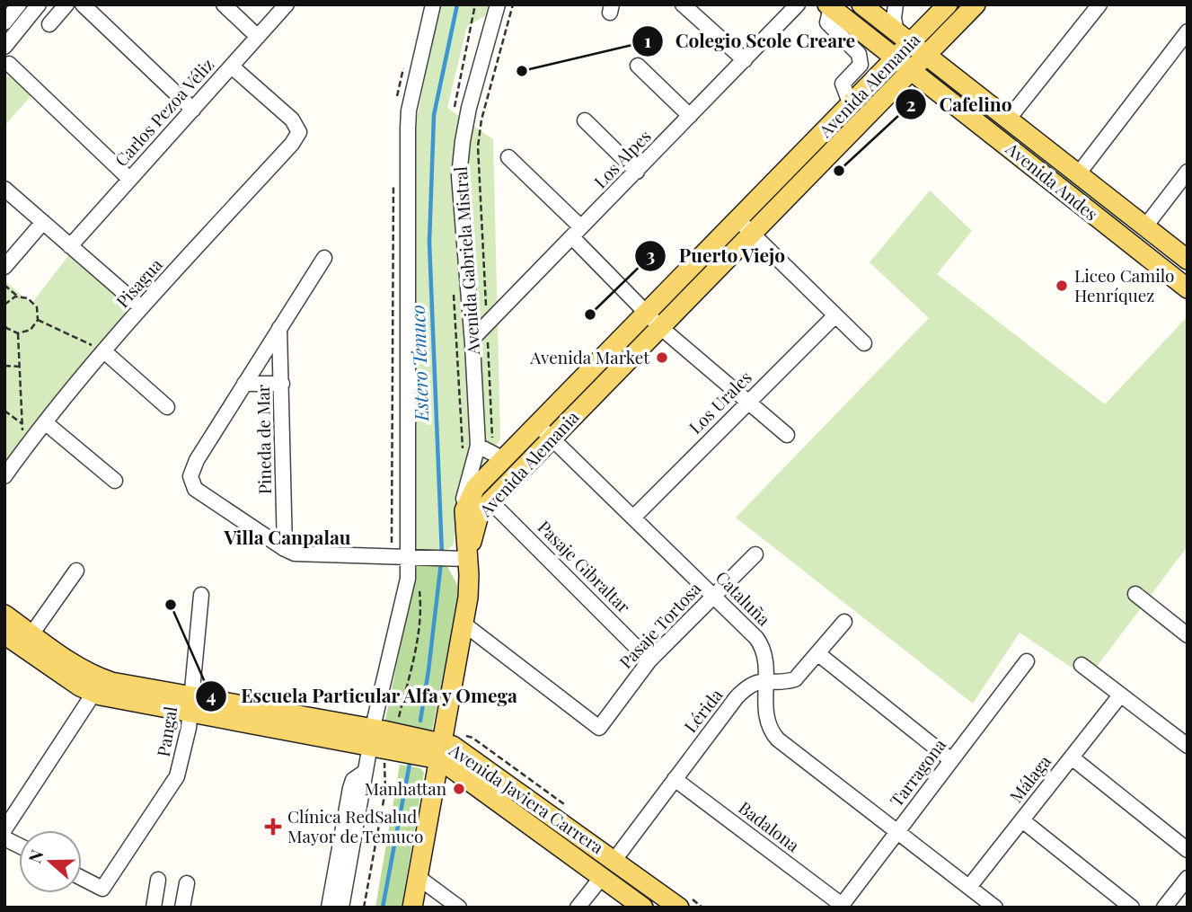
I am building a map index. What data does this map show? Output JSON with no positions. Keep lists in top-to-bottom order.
{
  "streets": {
    "main road": ["Avenida Alemania", "Avenida Andes", "Avenida Javiera Carrera"],
    "street": [
      "Carlos Pezoa Véliz",
      "Los Alpes",
      "Avenida Gabriela Mistral",
      "Pisagua",
      "Los Urales",
      "Pineda de Mar",
      "Pasaje Gibraltar",
      "Cataluña",
      "Pasaje Tortosa",
      "Lérida",
      "Pangal",
      "Tarragona",
      "Málaga",
      "Badalona"
    ]
  },
  "crossings": [
    ["Avenida Alemania", "Avenida Andes"],
    ["Avenida Alemania", "Avenida Gabriela Mistral"],
    ["Avenida Alemania", "Pasaje Gibraltar"],
    ["Avenida Alemania", "Cataluña"],
    ["Carlos Pezoa Véliz", "Pisagua"],
    ["Los Alpes", "Avenida Gabriela Mistral"],
    ["Los Urales", "Cataluña"],
    ["Pasaje Gibraltar", "Pasaje Tortosa"],
    ["Cataluña", "Pasaje Tortosa"],
    ["Cataluña", "Lérida"],
    ["Cataluña", "Tarragona"],
    ["Cataluña", "Málaga"],
    ["Lérida", "Avenida Javiera Carrera"],
    ["Lérida", "Badalona"],
    ["Pangal", "Avenida Javiera Carrera"],
    ["Tarragona", "Badalona"]
  ],
  "districts": ["Villa Canpalau"],
  "water": ["Estero Temuco"],
  "places": {
    "other": [
      "Colegio Scole Creare",
      "Cafelino",
      "Liceo Camilo Henríquez",
      "Puerto Viejo",
      "Avenida Market",
      "Escuela Particular Alfa y Omega",
      "Manhattan"
    ],
    "health": ["Clínica RedSalud Mayor de Temuco"]
  },
  "north": "left"
}
